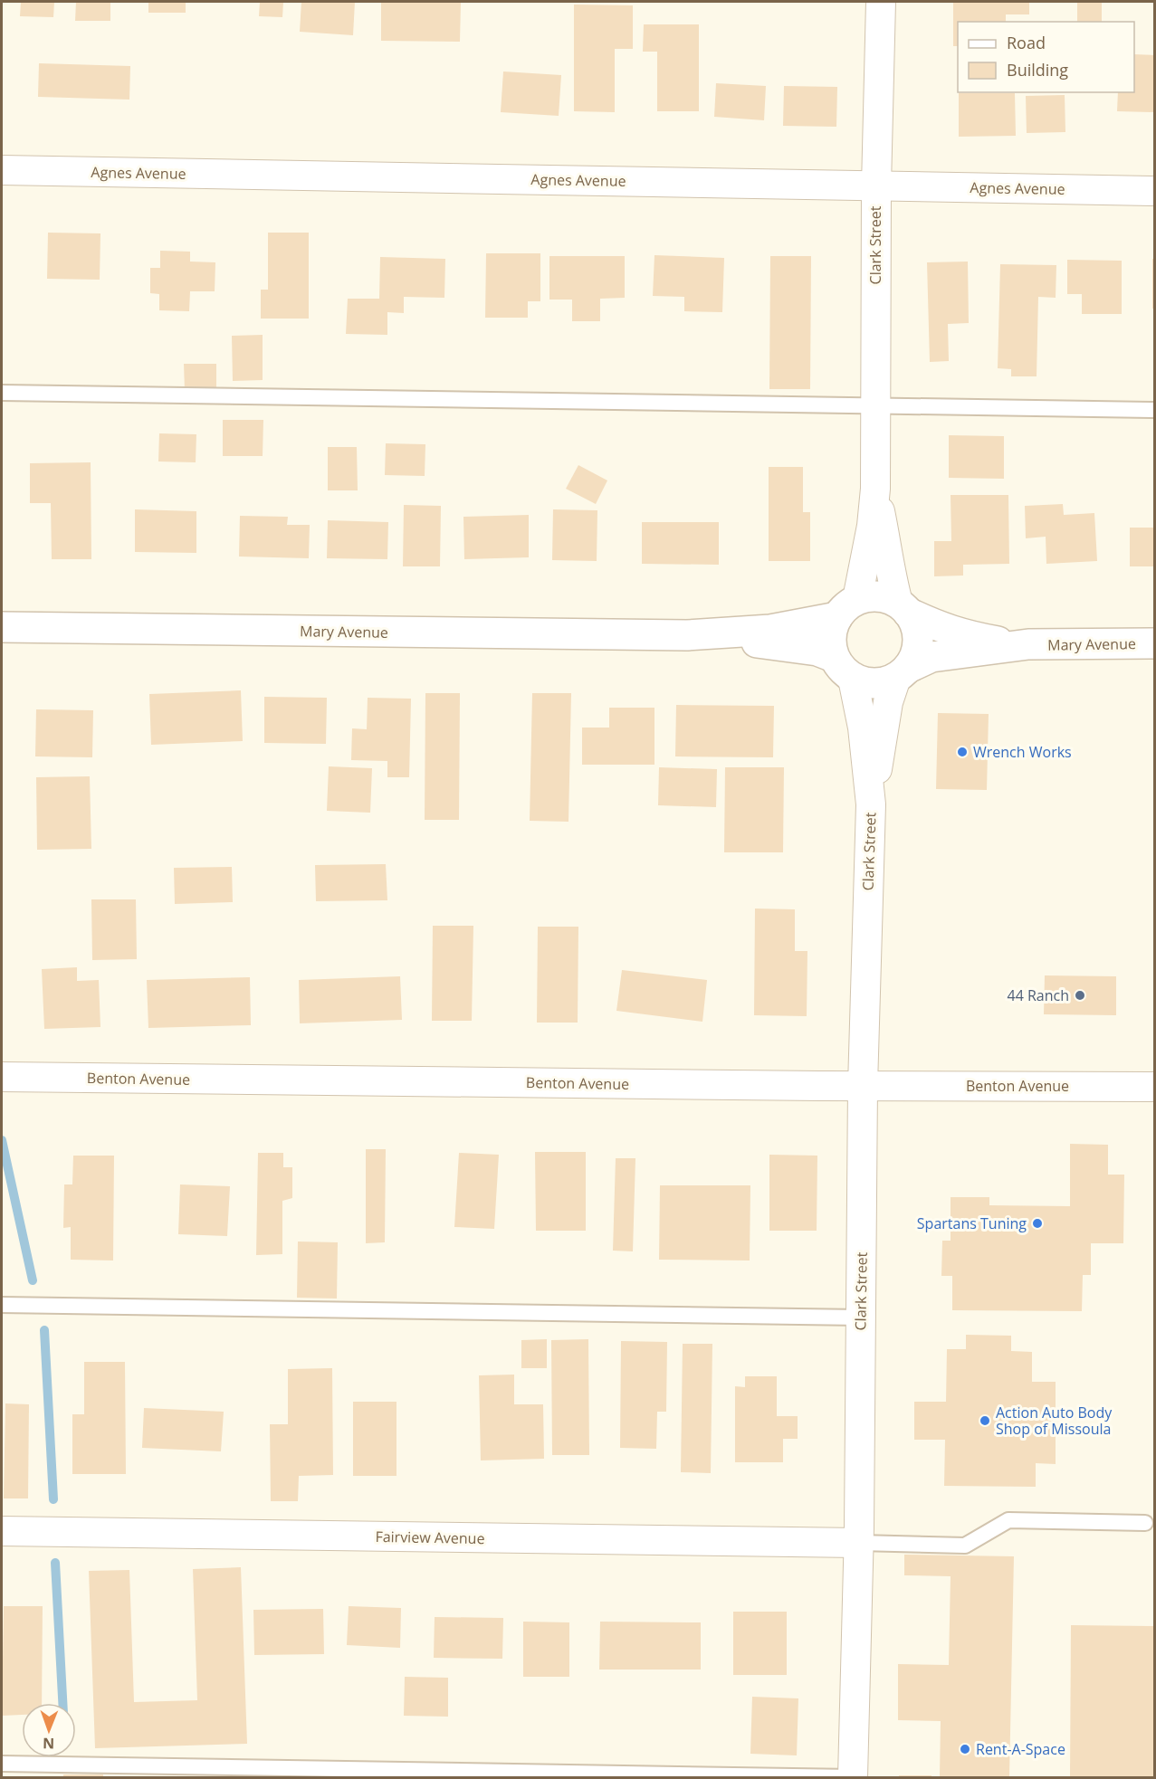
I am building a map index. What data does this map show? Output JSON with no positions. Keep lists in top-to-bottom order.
{
  "streets": {
    "street": [
      "Agnes Avenue",
      "Clark Street",
      "Mary Avenue",
      "Benton Avenue",
      "Fairview Avenue"
    ]
  },
  "crossings": [
    ["Agnes Avenue", "Clark Street"],
    ["Clark Street", "Mary Avenue"],
    ["Clark Street", "Benton Avenue"],
    ["Clark Street", "Fairview Avenue"]
  ],
  "places": [
    "Wrench Works",
    "44 Ranch",
    "Spartans Tuning",
    "Action Auto Body Shop of Missoula",
    "Rent-A-Space"
  ],
  "legend": ["Road", "Building"],
  "north": "bottom"
}
